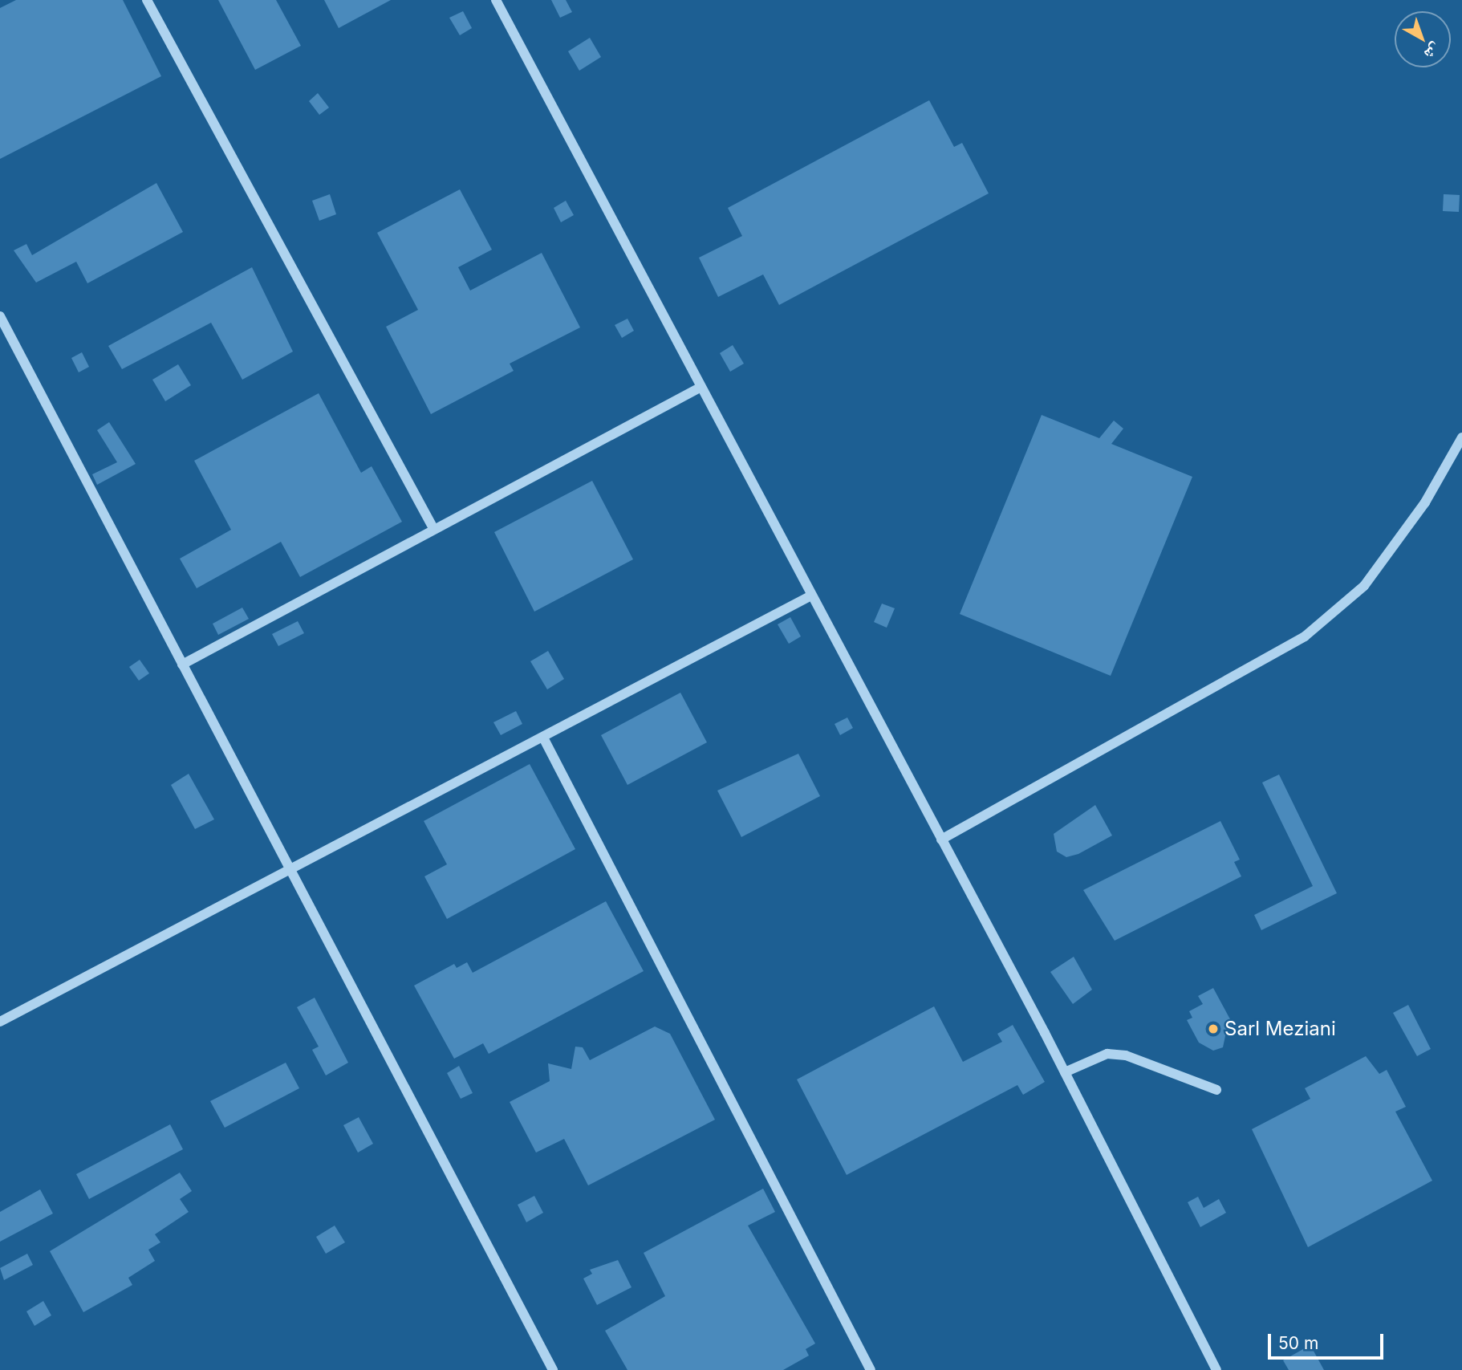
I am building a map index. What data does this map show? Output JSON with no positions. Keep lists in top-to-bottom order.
{
  "places": ["Sarl Meziani"],
  "scale_bar": "50 m",
  "north": "bottom right"
}
